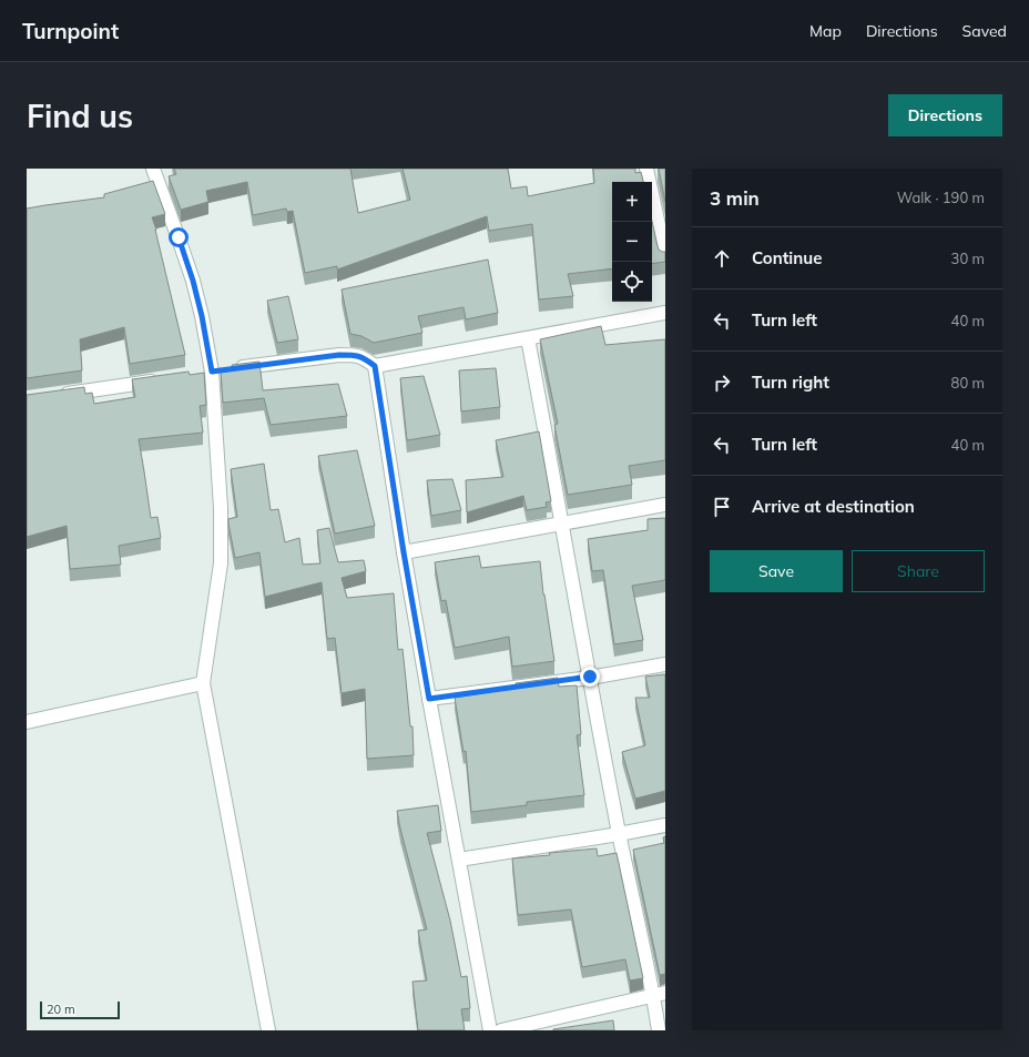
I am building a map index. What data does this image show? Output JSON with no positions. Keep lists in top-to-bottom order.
{
  "scale_bar": "20 m",
  "page": {
    "header": "Turnpoint",
    "nav": ["Map", "Directions", "Saved"],
    "buttons": [
      "Directions",
      ["Save", "Share"]
    ],
    "title": "Find us",
    "heading": ["3 min", "Walk · 190 m"],
    "map_buttons": ["+", "−"],
    "list": [
      ["Continue", "30 m"],
      ["Turn left", "40 m"],
      ["Turn right", "80 m"],
      ["Turn left", "40 m"],
      "Arrive at destination"
    ],
    "scale": "20 m"
  }
}
